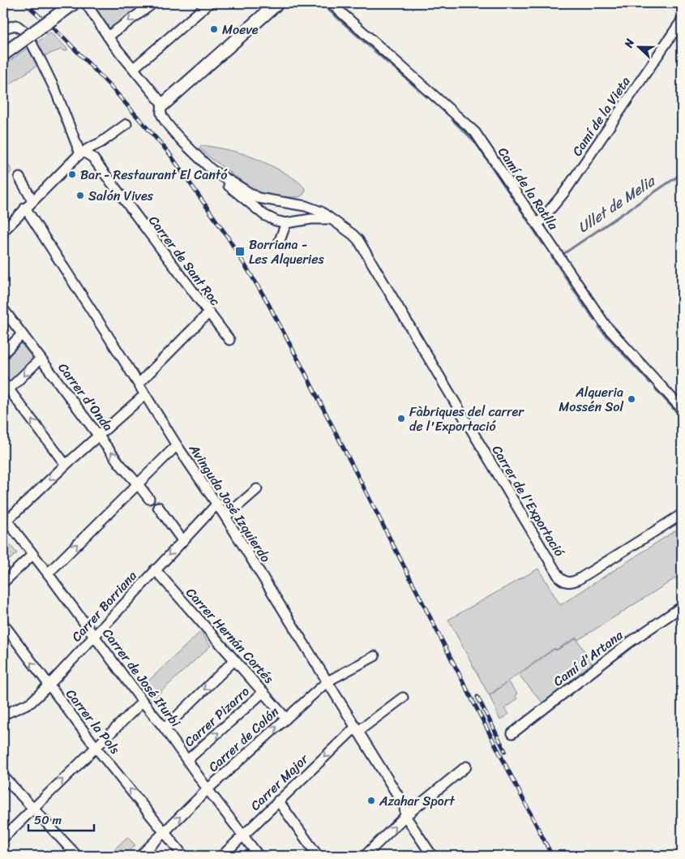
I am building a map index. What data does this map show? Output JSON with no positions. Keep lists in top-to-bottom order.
{
  "streets": {
    "street": [
      "Camí de la Vieta",
      "Camí de la Ratlla",
      "Carrer de Sant Roc",
      "Carrer d'Onda",
      "Carrer de l'Exportació",
      "Avinguda José Izquierdo",
      "Carrer Borriana",
      "Carrer Hernán Cortés",
      "Camí d'Artana",
      "Carrer de José Iturbi",
      "Carrer Pizarro",
      "Carrer la Pols",
      "Carrer de Colón",
      "Carrer Major"
    ]
  },
  "crossings": [
    ["Camí de la Vieta", "Camí de la Ratlla"],
    ["Avinguda José Izquierdo", "Carrer Borriana"],
    ["Avinguda José Izquierdo", "Carrer de Colón"],
    ["Avinguda José Izquierdo", "Carrer Major"],
    ["Carrer Borriana", "Carrer Hernán Cortés"],
    ["Carrer Borriana", "Carrer de José Iturbi"],
    ["Carrer Borriana", "Carrer la Pols"],
    ["Carrer Hernán Cortés", "Carrer Pizarro"],
    ["Carrer Hernán Cortés", "Carrer de Colón"],
    ["Carrer de José Iturbi", "Carrer Pizarro"],
    ["Carrer de José Iturbi", "Carrer de Colón"],
    ["Carrer de José Iturbi", "Carrer Major"],
    ["Carrer la Pols", "Carrer de Colón"]
  ],
  "one_way": ["Carrer la Pols", "Carrer Major"],
  "water": ["Ullet de Melia"],
  "places": {
    "other": [
      "Moeve",
      "Bar - Restaurant El Cantó",
      "Salón Vives",
      "Alqueria Mossén Sol",
      "Fàbriques del carrer de l'Exportació",
      "Azahar Sport"
    ],
    "transit": ["Borriana - Les Alqueries"]
  },
  "scale_bar": "50 m",
  "north": "left"
}
